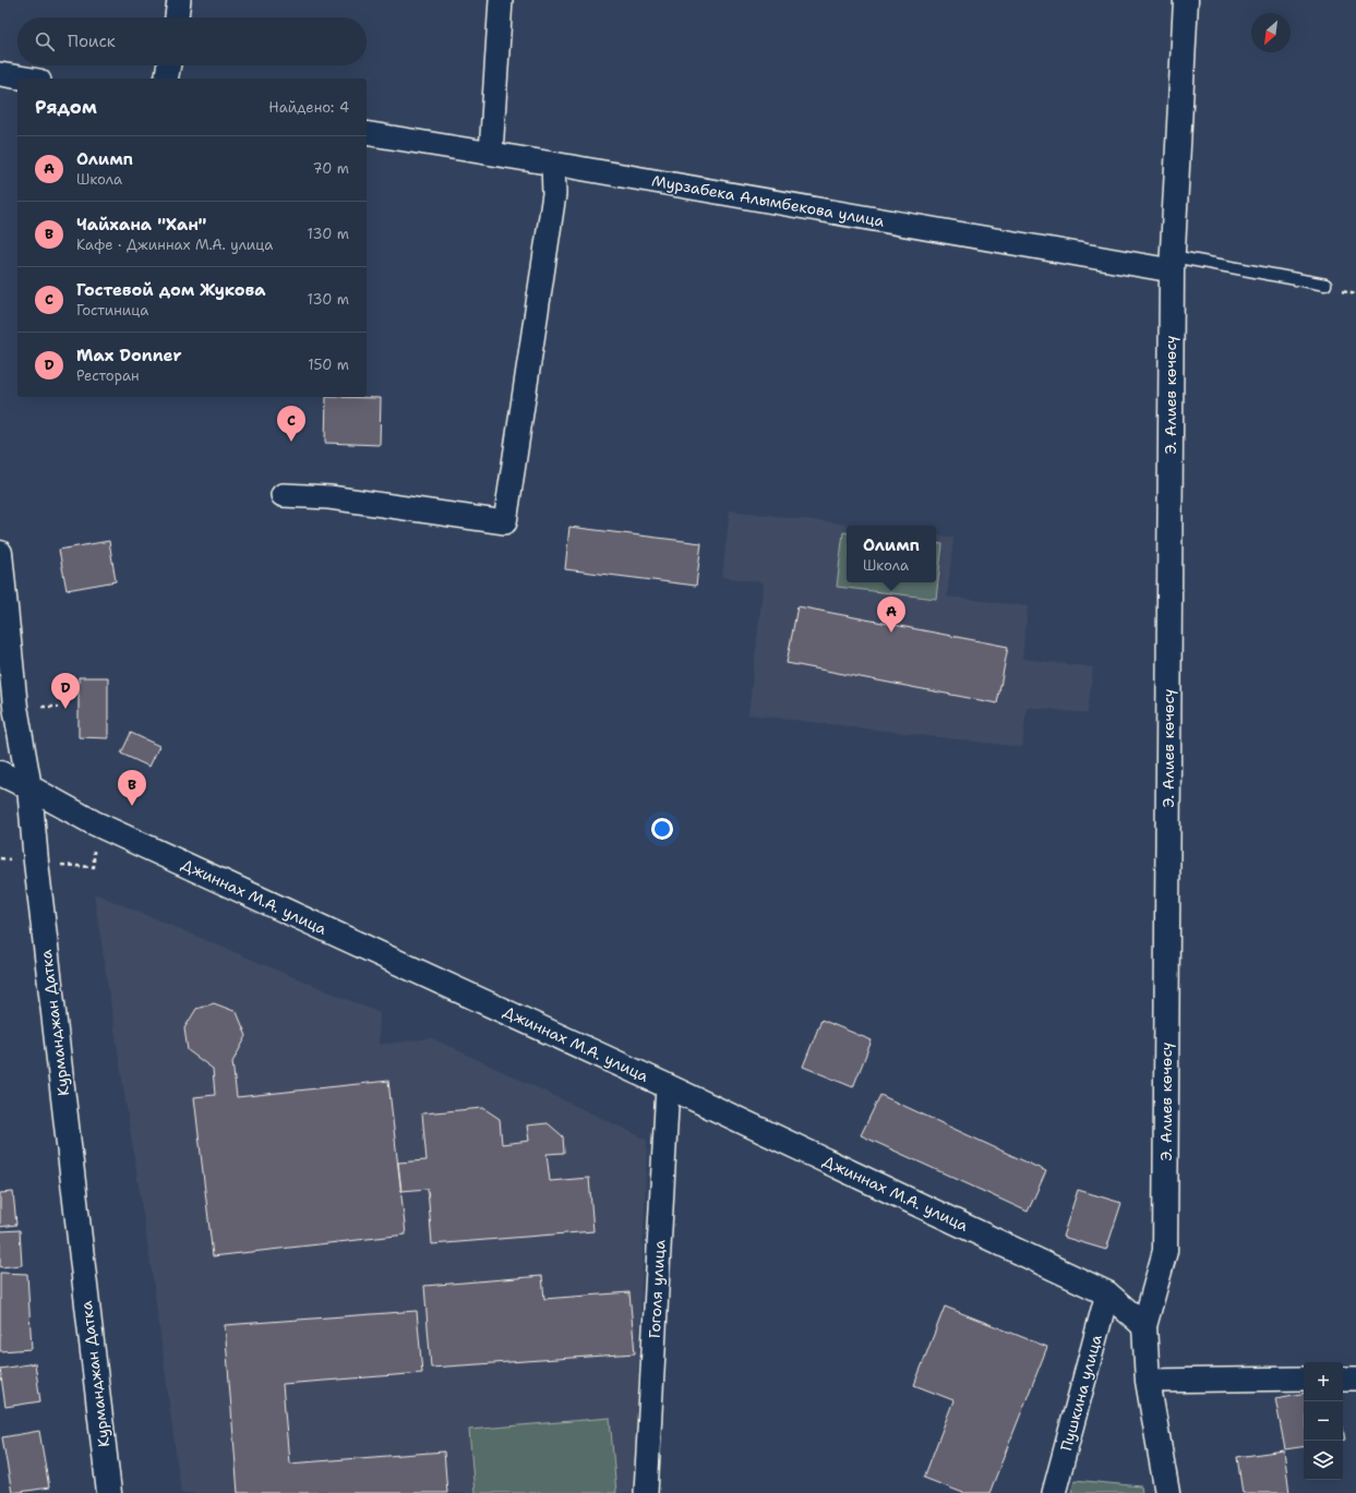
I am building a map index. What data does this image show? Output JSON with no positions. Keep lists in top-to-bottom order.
{
  "streets": {
    "main road": ["Э. Алиев көчөсү", "Джиннах М.А. улица", "Курманджан Датка"],
    "street": ["Мурзабека Алымбекова улица", "Гоголя улица", "Пушкина улица"]
  },
  "crossings": [
    ["Мурзабека Алымбекова улица", "Э. Алиев көчөсү"],
    ["Э. Алиев көчөсү", "Джиннах М.А. улица"],
    ["Джиннах М.А. улица", "Курманджан Датка"],
    ["Джиннах М.А. улица", "Гоголя улица"],
    ["Джиннах М.А. улица", "Пушкина улица"]
  ],
  "north": "bottom left",
  "page": {
    "search": "Поиск",
    "heading": ["Рядом", "Найдено: 4"],
    "list": [
      {
        "mark": "A",
        "name": "Олимп",
        "note": "Школа",
        "value": "70 m"
      },
      {
        "mark": "B",
        "name": "Чайхана \"Хан\"",
        "note": "Кафе · Джиннах М.А. улица",
        "value": "130 m"
      },
      {
        "mark": "C",
        "name": "Гостевой дом Жукова",
        "note": "Гостиница",
        "value": "130 m"
      },
      {
        "mark": "D",
        "name": "Max Donner",
        "note": "Ресторан",
        "value": "150 m"
      }
    ],
    "pins": [
      "C",
      "A",
      "D",
      "B"
    ],
    "popup": ["Олимп", "Школа"],
    "map_buttons": ["+", "−"]
  }
}
